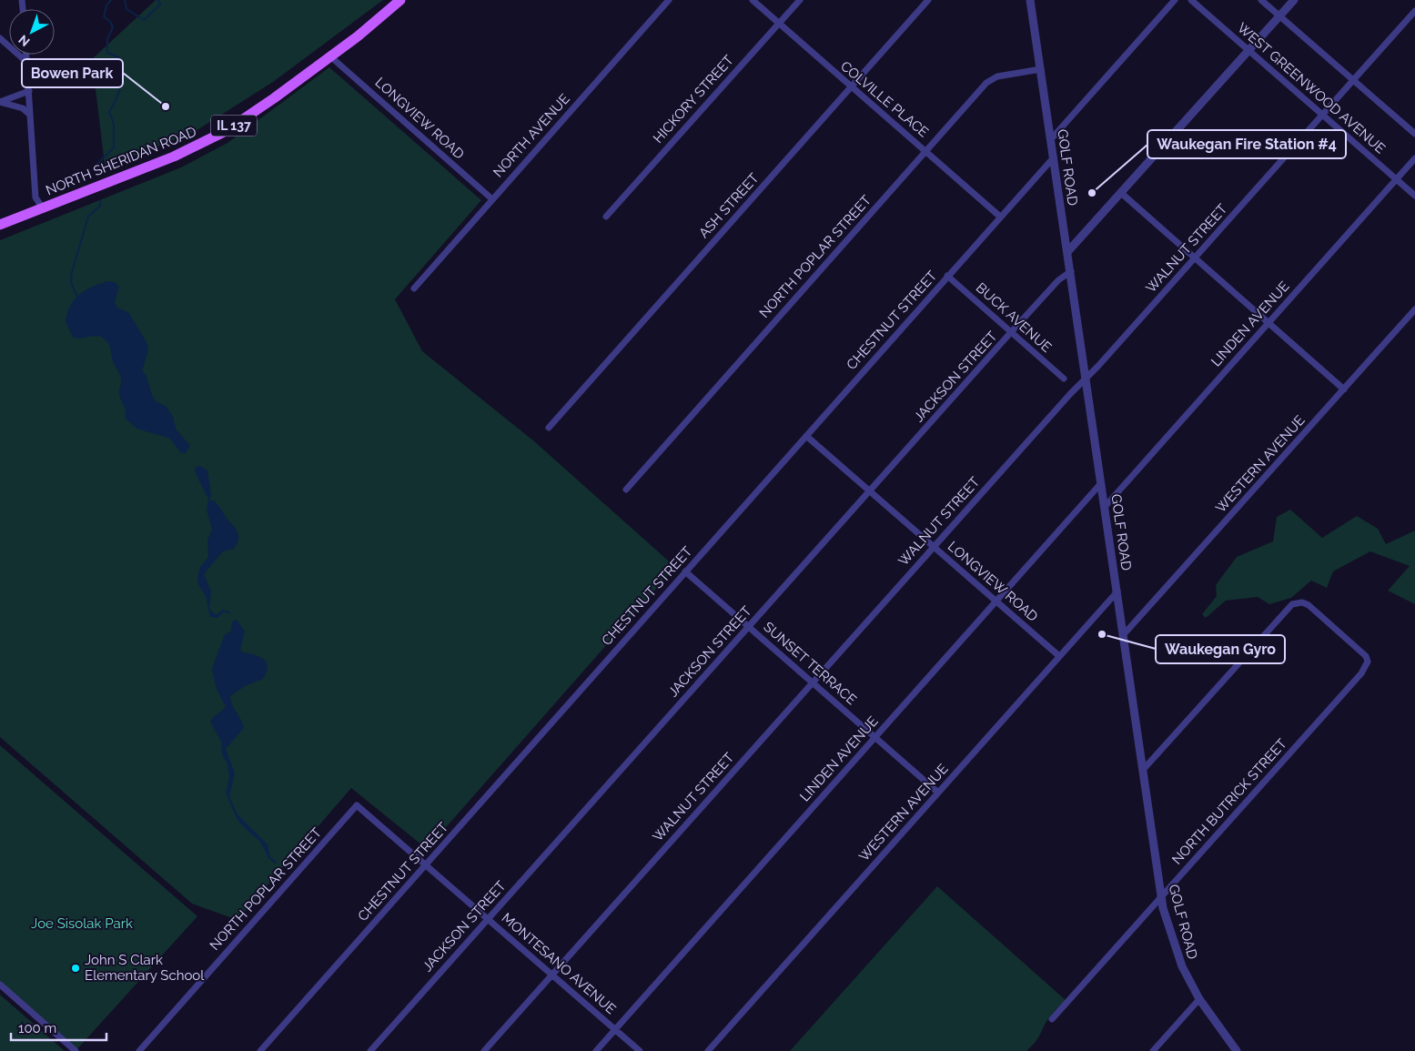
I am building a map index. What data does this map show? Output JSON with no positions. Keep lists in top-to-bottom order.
{
  "streets": {
    "main road": ["IL 137", "NORTH SHERIDAN ROAD"],
    "street": [
      "WEST GREENWOOD AVENUE",
      "HICKORY STREET",
      "COLVILLE PLACE",
      "LONGVIEW ROAD",
      "NORTH AVENUE",
      "GOLF ROAD",
      "ASH STREET",
      "WALNUT STREET",
      "NORTH POPLAR STREET",
      "BUCK AVENUE",
      "CHESTNUT STREET",
      "LINDEN AVENUE",
      "JACKSON STREET",
      "WESTERN AVENUE",
      "SUNSET TERRACE",
      "NORTH BUTRICK STREET",
      "MONTESANO AVENUE"
    ]
  },
  "crossings": [
    ["WEST GREENWOOD AVENUE", "WALNUT STREET"],
    ["WEST GREENWOOD AVENUE", "LINDEN AVENUE"],
    ["HICKORY STREET", "COLVILLE PLACE"],
    ["COLVILLE PLACE", "ASH STREET"],
    ["COLVILLE PLACE", "NORTH POPLAR STREET"],
    ["COLVILLE PLACE", "CHESTNUT STREET"],
    ["LONGVIEW ROAD", "NORTH AVENUE"],
    ["LONGVIEW ROAD", "NORTH SHERIDAN ROAD"],
    ["LONGVIEW ROAD", "WALNUT STREET"],
    ["LONGVIEW ROAD", "CHESTNUT STREET"],
    ["LONGVIEW ROAD", "LINDEN AVENUE"],
    ["LONGVIEW ROAD", "JACKSON STREET"],
    ["LONGVIEW ROAD", "WESTERN AVENUE"],
    ["GOLF ROAD", "WALNUT STREET"],
    ["GOLF ROAD", "NORTH POPLAR STREET"],
    ["GOLF ROAD", "CHESTNUT STREET"],
    ["GOLF ROAD", "LINDEN AVENUE"],
    ["GOLF ROAD", "JACKSON STREET"],
    ["GOLF ROAD", "WESTERN AVENUE"],
    ["GOLF ROAD", "NORTH BUTRICK STREET"],
    ["WALNUT STREET", "SUNSET TERRACE"],
    ["WALNUT STREET", "MONTESANO AVENUE"],
    ["NORTH POPLAR STREET", "MONTESANO AVENUE"],
    ["BUCK AVENUE", "CHESTNUT STREET"],
    ["BUCK AVENUE", "JACKSON STREET"],
    ["CHESTNUT STREET", "SUNSET TERRACE"],
    ["CHESTNUT STREET", "MONTESANO AVENUE"],
    ["LINDEN AVENUE", "SUNSET TERRACE"],
    ["LINDEN AVENUE", "MONTESANO AVENUE"],
    ["JACKSON STREET", "SUNSET TERRACE"],
    ["JACKSON STREET", "MONTESANO AVENUE"],
    ["WESTERN AVENUE", "SUNSET TERRACE"]
  ],
  "parks": ["Joe Sisolak Park"],
  "places": [
    "Bowen Park",
    "Waukegan Fire Station #4",
    "Waukegan Gyro",
    "John S Clark Elementary School"
  ],
  "scale_bar": "100 m",
  "north": "bottom left"
}
